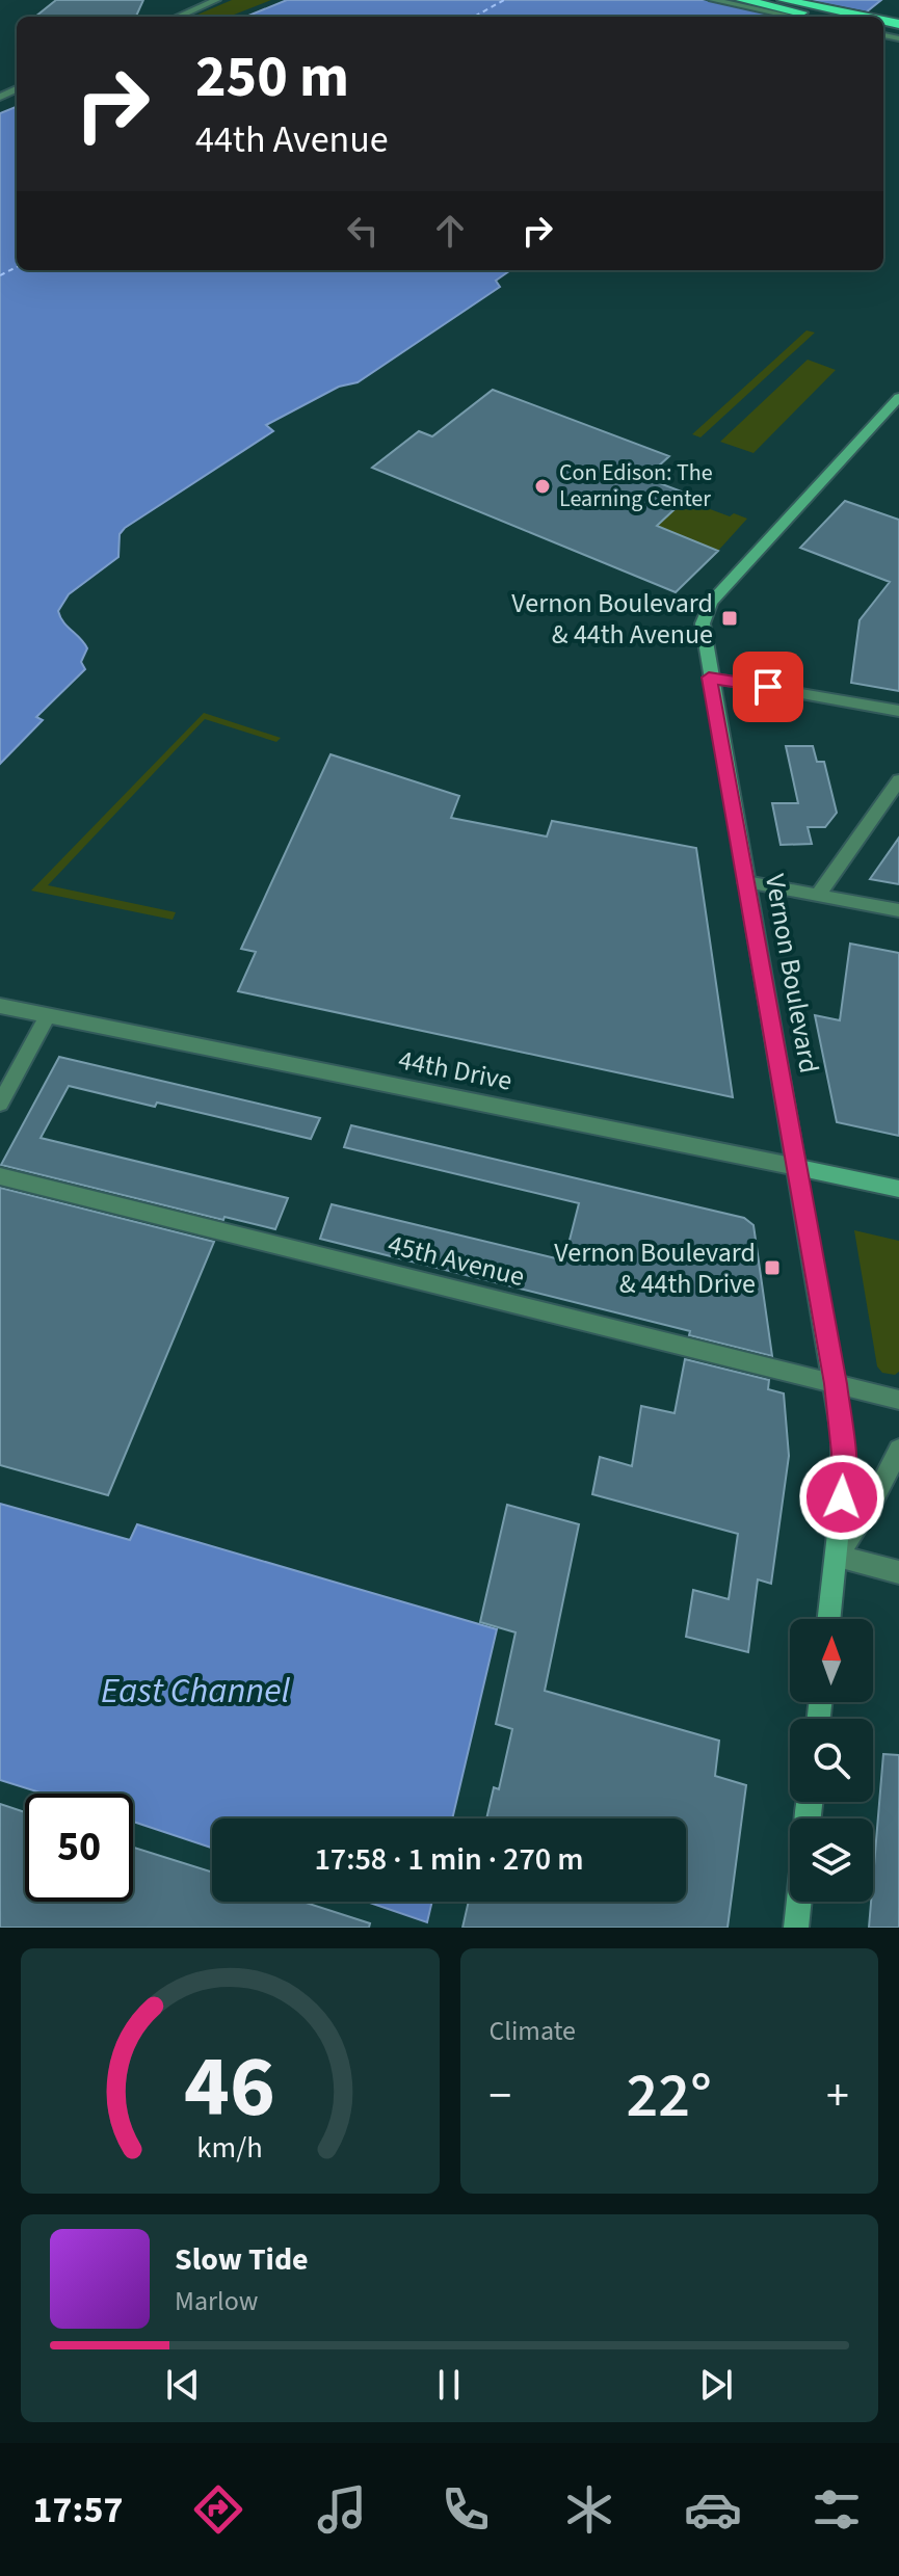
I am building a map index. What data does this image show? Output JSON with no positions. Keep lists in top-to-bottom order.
{
  "streets": {
    "main road": ["Vernon Boulevard", "44th Drive"],
    "street": ["45th Avenue"]
  },
  "crossings": [
    ["Vernon Boulevard", "44th Drive"],
    ["Vernon Boulevard", "45th Avenue"]
  ],
  "water": ["East Channel"],
  "places": {
    "other": ["Con Edison: The Learning Center"],
    "transit": ["Vernon Boulevard & 44th Avenue", "Vernon Boulevard & 44th Drive"]
  },
  "north": "top",
  "page": {
    "turn": ["250 m", "44th Avenue"],
    "limit": "50",
    "trip": "17:58 · 1 min · 270 m",
    "tile": "Climate",
    "heat": ["−", "22°", "+"],
    "song": ["Slow Tide", "Marlow"],
    "tabs": "17:57",
    "gauge": ["46", "km/h"]
  }
}
